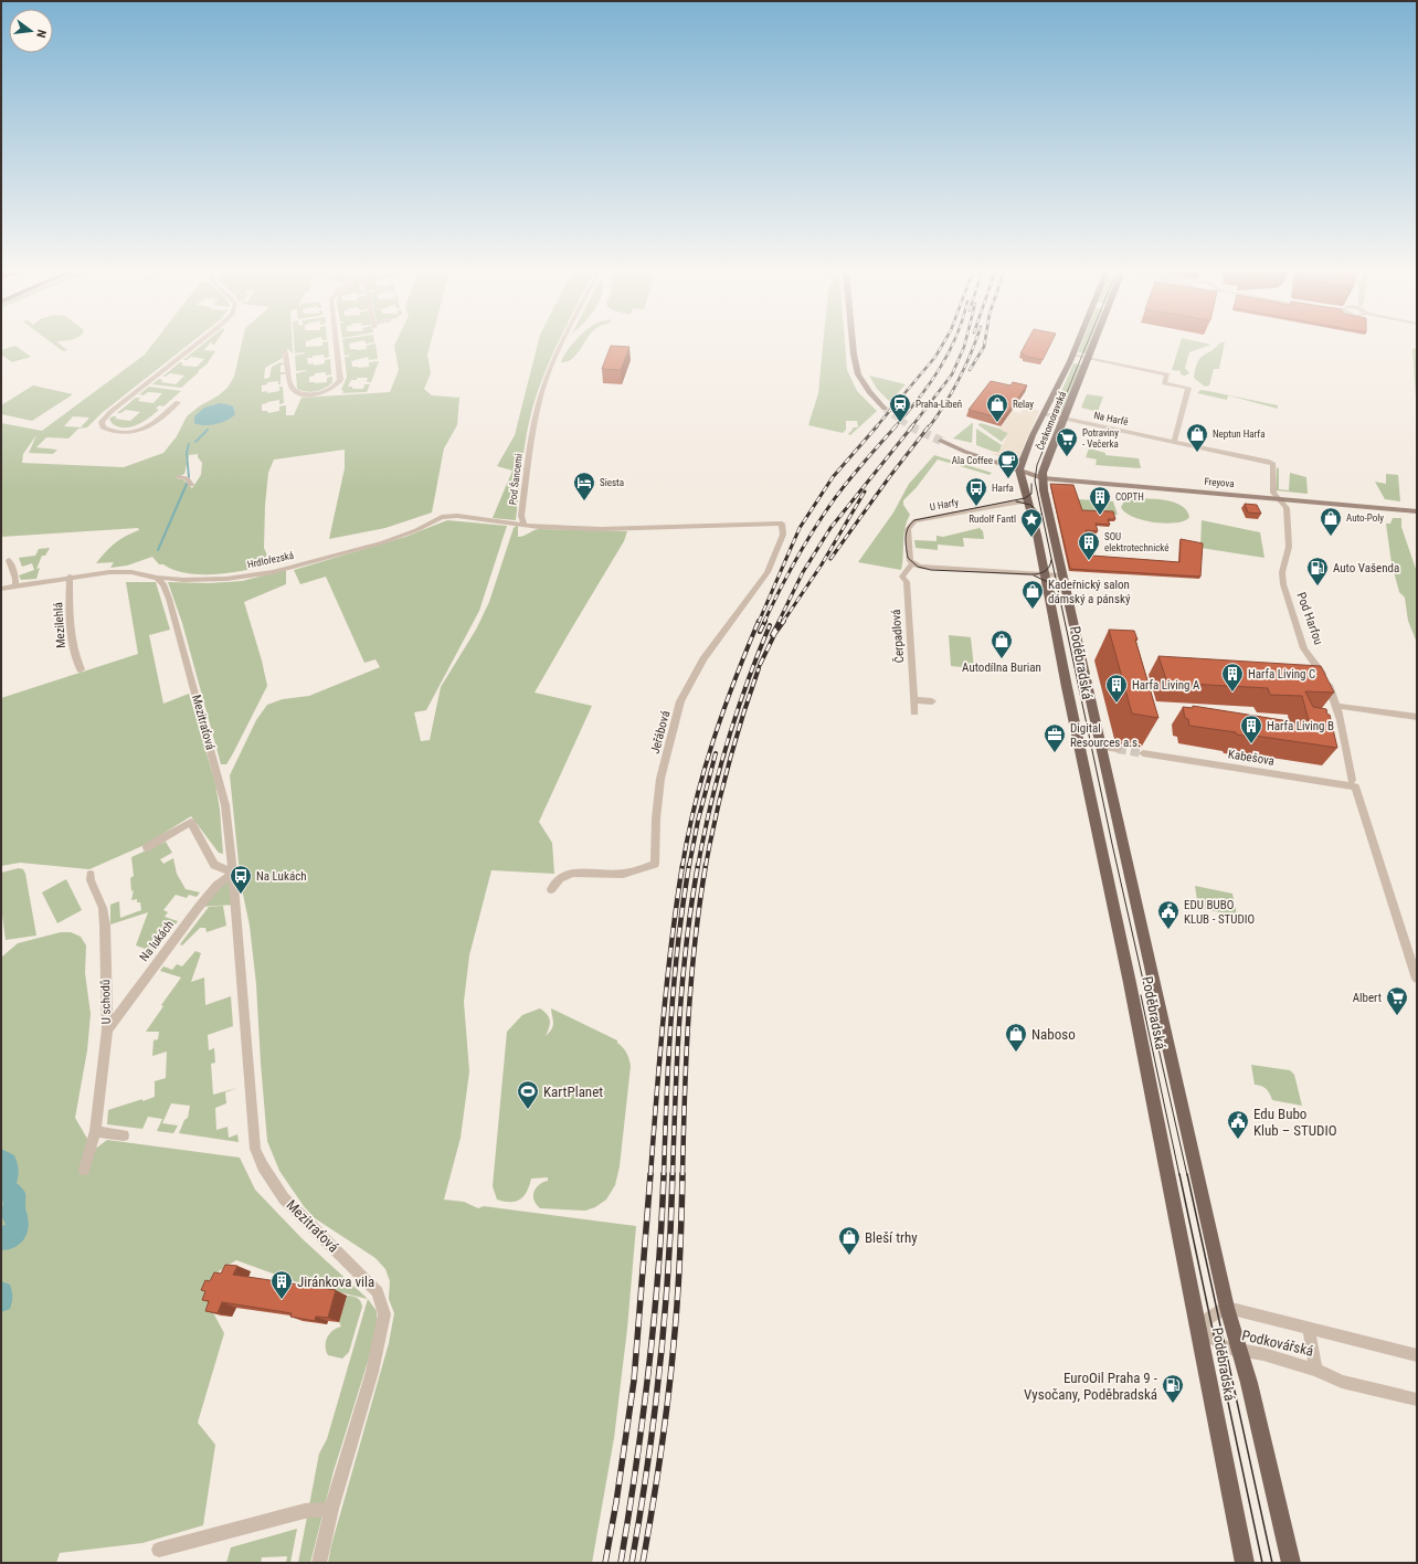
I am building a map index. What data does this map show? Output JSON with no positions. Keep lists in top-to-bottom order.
{
  "streets": {
    "main road": ["Českomoravská", "Freyova", "Poděbradská"],
    "street": [
      "Na Harfě",
      "Pod Šancemi",
      "U Harfy",
      "Hrdlořezská",
      "Pod Harfou",
      "Mezilehlá",
      "Čerpadlová",
      "Mezitraťová",
      "Jeřábová",
      "Kabešova",
      "Na lukách",
      "U schodů",
      "Podkovářská"
    ]
  },
  "crossings": [
    ["Na Harfě", "Českomoravská"],
    ["Na Harfě", "Pod Harfou"],
    ["Českomoravská", "Freyova"],
    ["Českomoravská", "Poděbradská"],
    ["Pod Šancemi", "Hrdlořezská"],
    ["Pod Šancemi", "Jeřábová"],
    ["Freyova", "Pod Harfou"],
    ["Freyova", "Poděbradská"],
    ["U Harfy", "Čerpadlová"],
    ["U Harfy", "Poděbradská"],
    ["Hrdlořezská", "Mezilehlá"],
    ["Hrdlořezská", "Mezitraťová"],
    ["Hrdlořezská", "Jeřábová"],
    ["Pod Harfou", "Kabešova"],
    ["Poděbradská", "Podkovářská"],
    ["Mezitraťová", "Na lukách"],
    ["Na lukách", "U schodů"]
  ],
  "places": {
    "station": ["Praha-Libeň"],
    "shop": [
      "Relay",
      "Neptun Harfa",
      "Auto-Poly",
      "Kadeřnický salon dámský a pánský",
      "Autodílna Burian",
      "Naboso",
      "Bleší trhy"
    ],
    "supermarket": ["Potraviny - Večerka", "Albert"],
    "cafe": ["Ala Coffee"],
    "hotel": ["Siesta"],
    "bus stop": ["Harfa", "Na Lukách"],
    "building": [
      "COPTH",
      "SOU elektrotechnické",
      "Harfa Living C",
      "Harfa Living A",
      "Harfa Living B",
      "Jiránkova vila"
    ],
    "place": ["Rudolf Fantl"],
    "fuel station": ["Auto Vašenda", "EuroOil Praha 9 - Vysočany, Poděbradská"],
    "office": ["Digital Resources a.s."],
    "public building": ["EDU BUBO KLUB - STUDIO", "Edu Bubo Klub – STUDIO"],
    "sports": ["KartPlanet"]
  },
  "north": "right"
}
